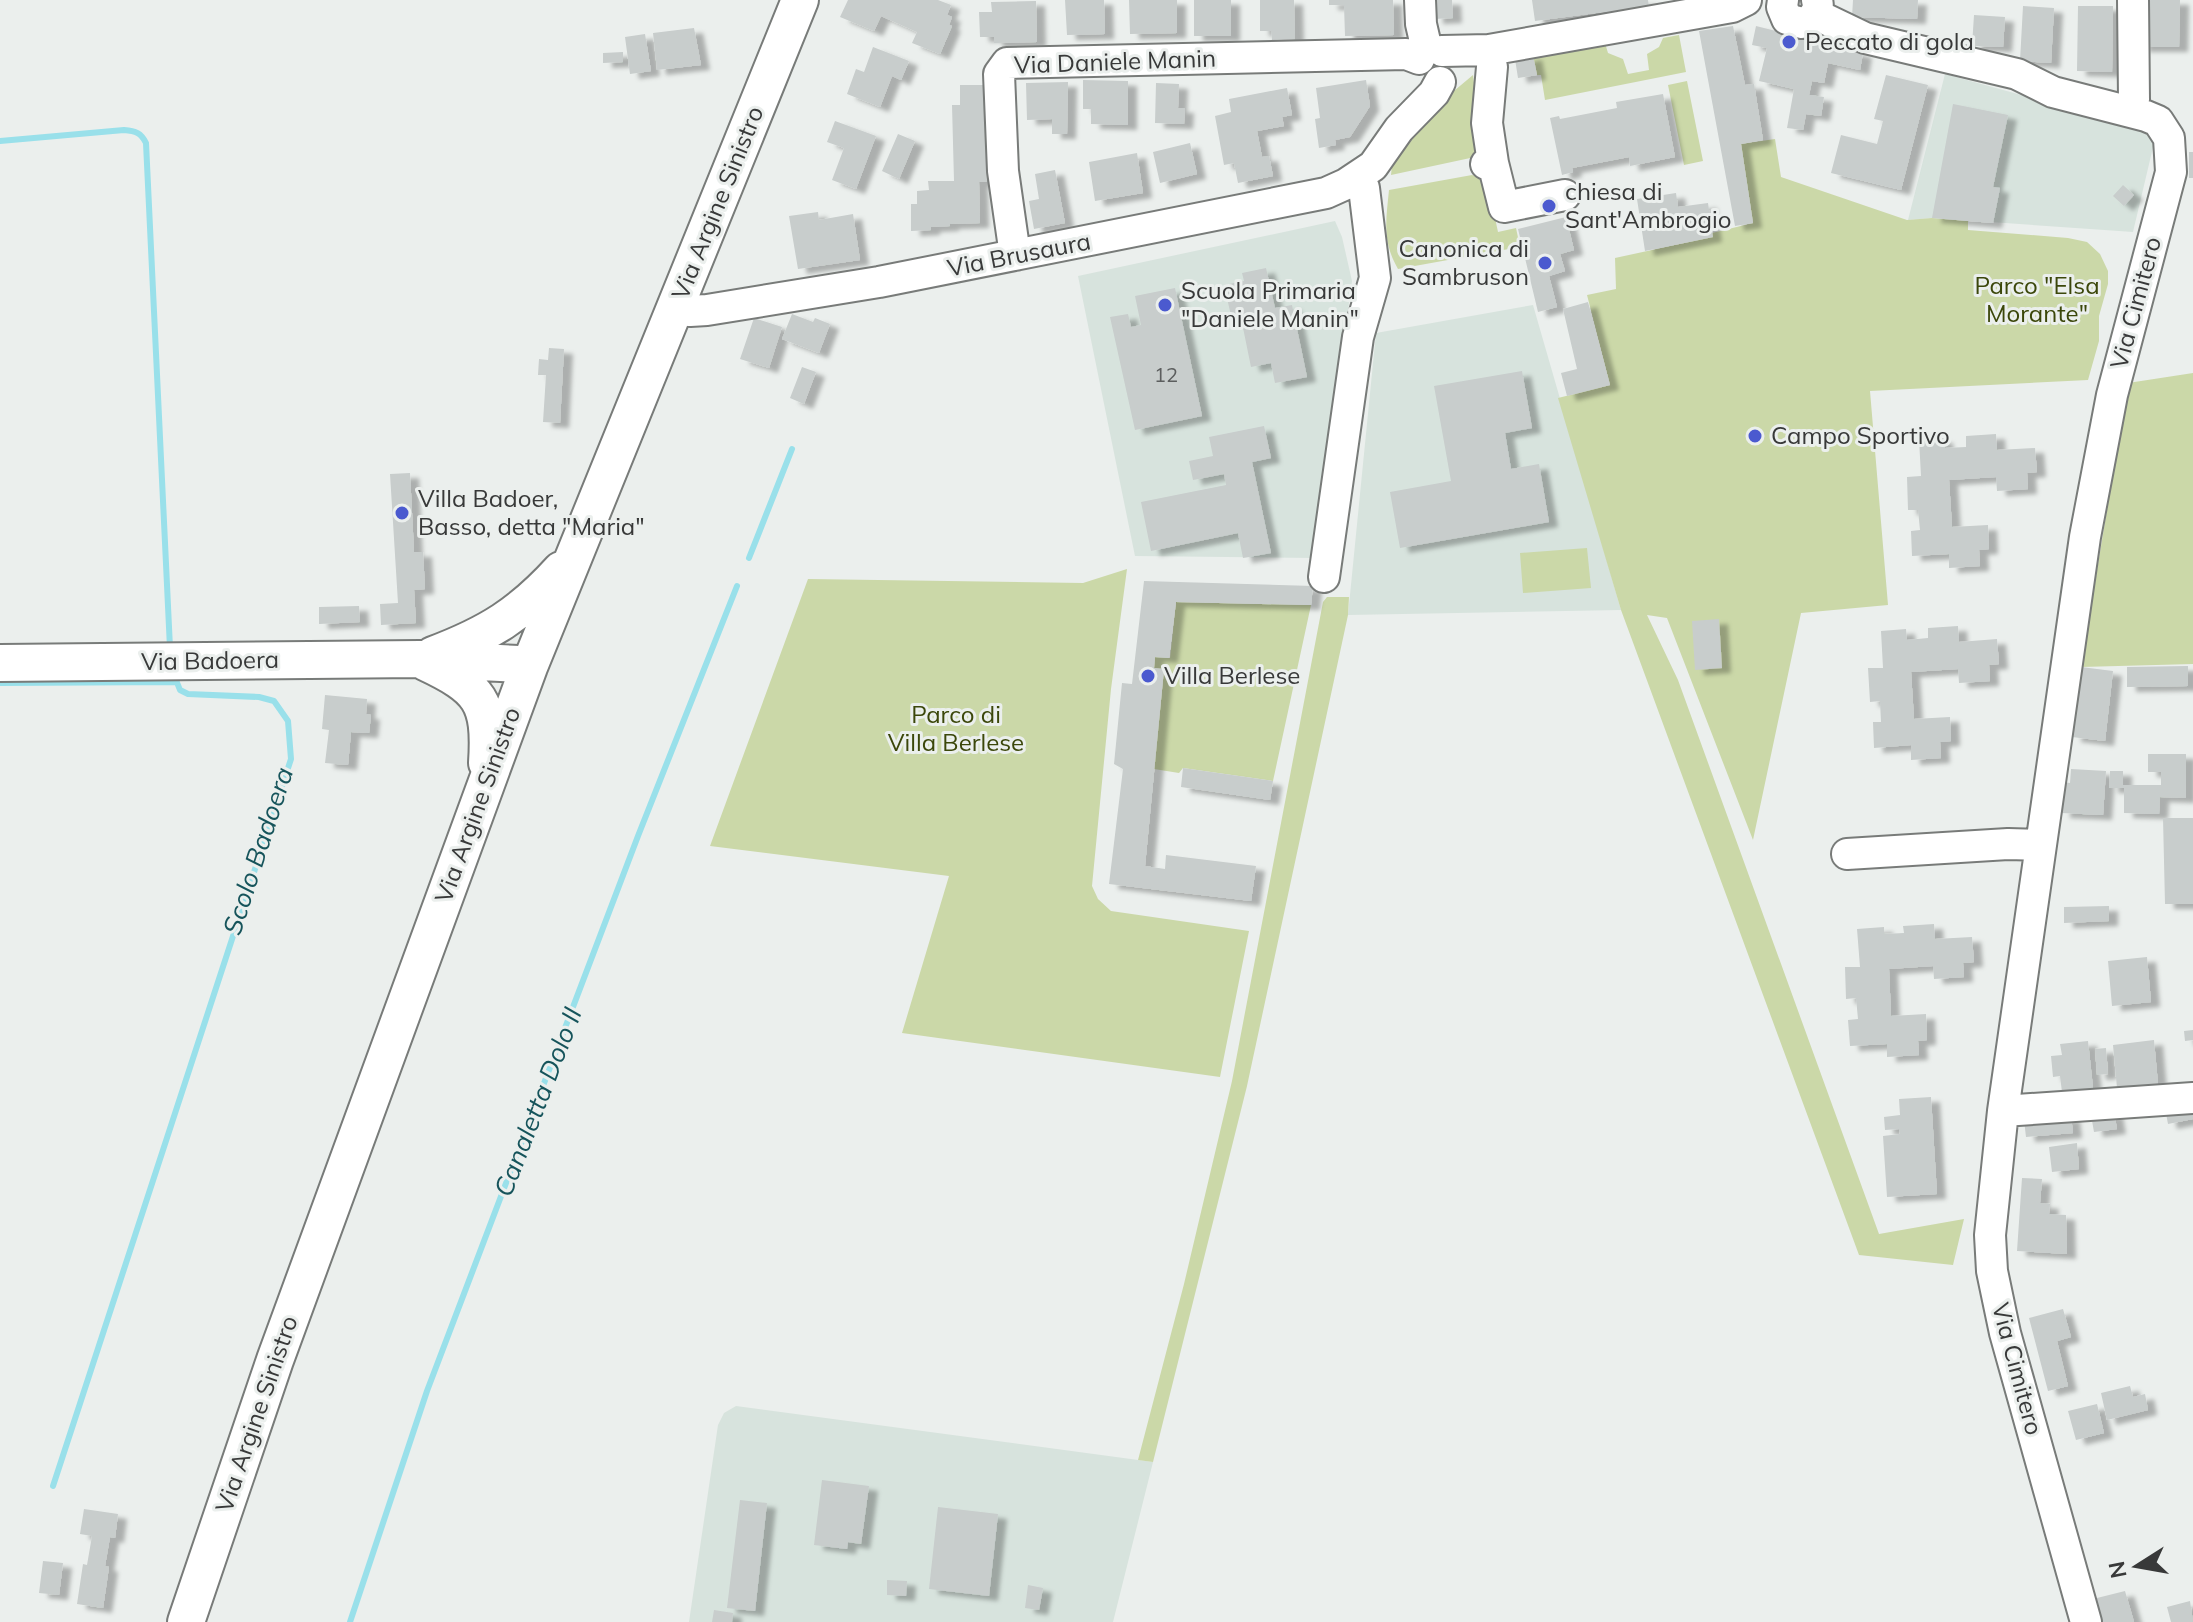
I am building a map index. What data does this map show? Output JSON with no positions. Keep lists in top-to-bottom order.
{
  "streets": {
    "main road": ["Via Argine Sinistro", "Via Badoera"],
    "street": ["Via Daniele Manin", "Via Brusaura", "Via Cimitero"]
  },
  "crossings": [
    ["Via Daniele Manin", "Via Brusaura"],
    ["Via Argine Sinistro", "Via Brusaura"],
    ["Via Argine Sinistro", "Via Badoera"]
  ],
  "water": ["Scolo Badoera", "Canaletta Dolo II"],
  "parks": ["Parco \"Elsa Morante\"", "Parco di Villa Berlese"],
  "places": [
    "Peccato di gola",
    "chiesa di Sant'Ambrogio",
    "Canonica di Sambruson",
    "Scuola Primaria \"Daniele Manin\"",
    "Campo Sportivo",
    "Villa Badoer, Basso, detta \"Maria\"",
    "Villa Berlese"
  ],
  "house_numbers": ["12"],
  "north": "left"
}
